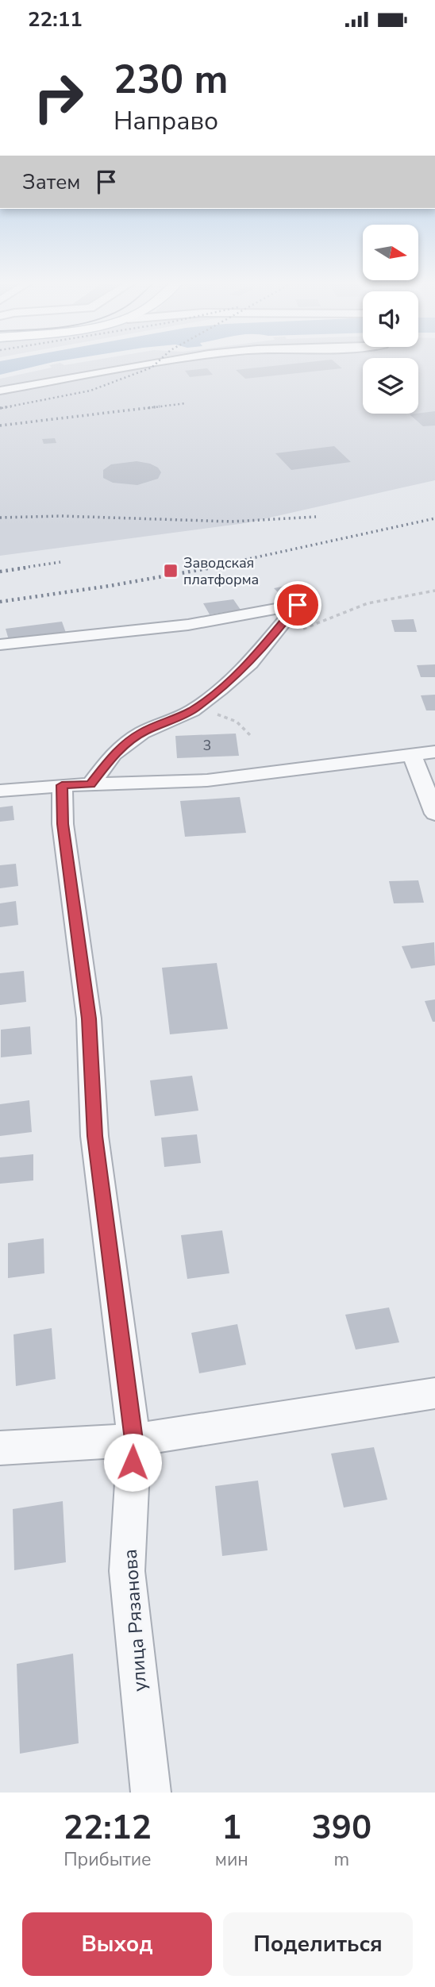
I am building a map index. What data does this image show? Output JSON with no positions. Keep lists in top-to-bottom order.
{
  "streets": {
    "street": ["улица Рязанова"]
  },
  "places": {
    "transit": ["Заводская платформа"]
  },
  "house_numbers": ["3"],
  "north": "right",
  "page": {
    "status": "22:11",
    "turn": ["230 m", "Направо"],
    "then": "Затем",
    "eta": [
      "22:12",
      "Прибытие",
      "1",
      "мин",
      "390",
      "m"
    ],
    "buttons": ["Выход", "Поделиться"]
  }
}
